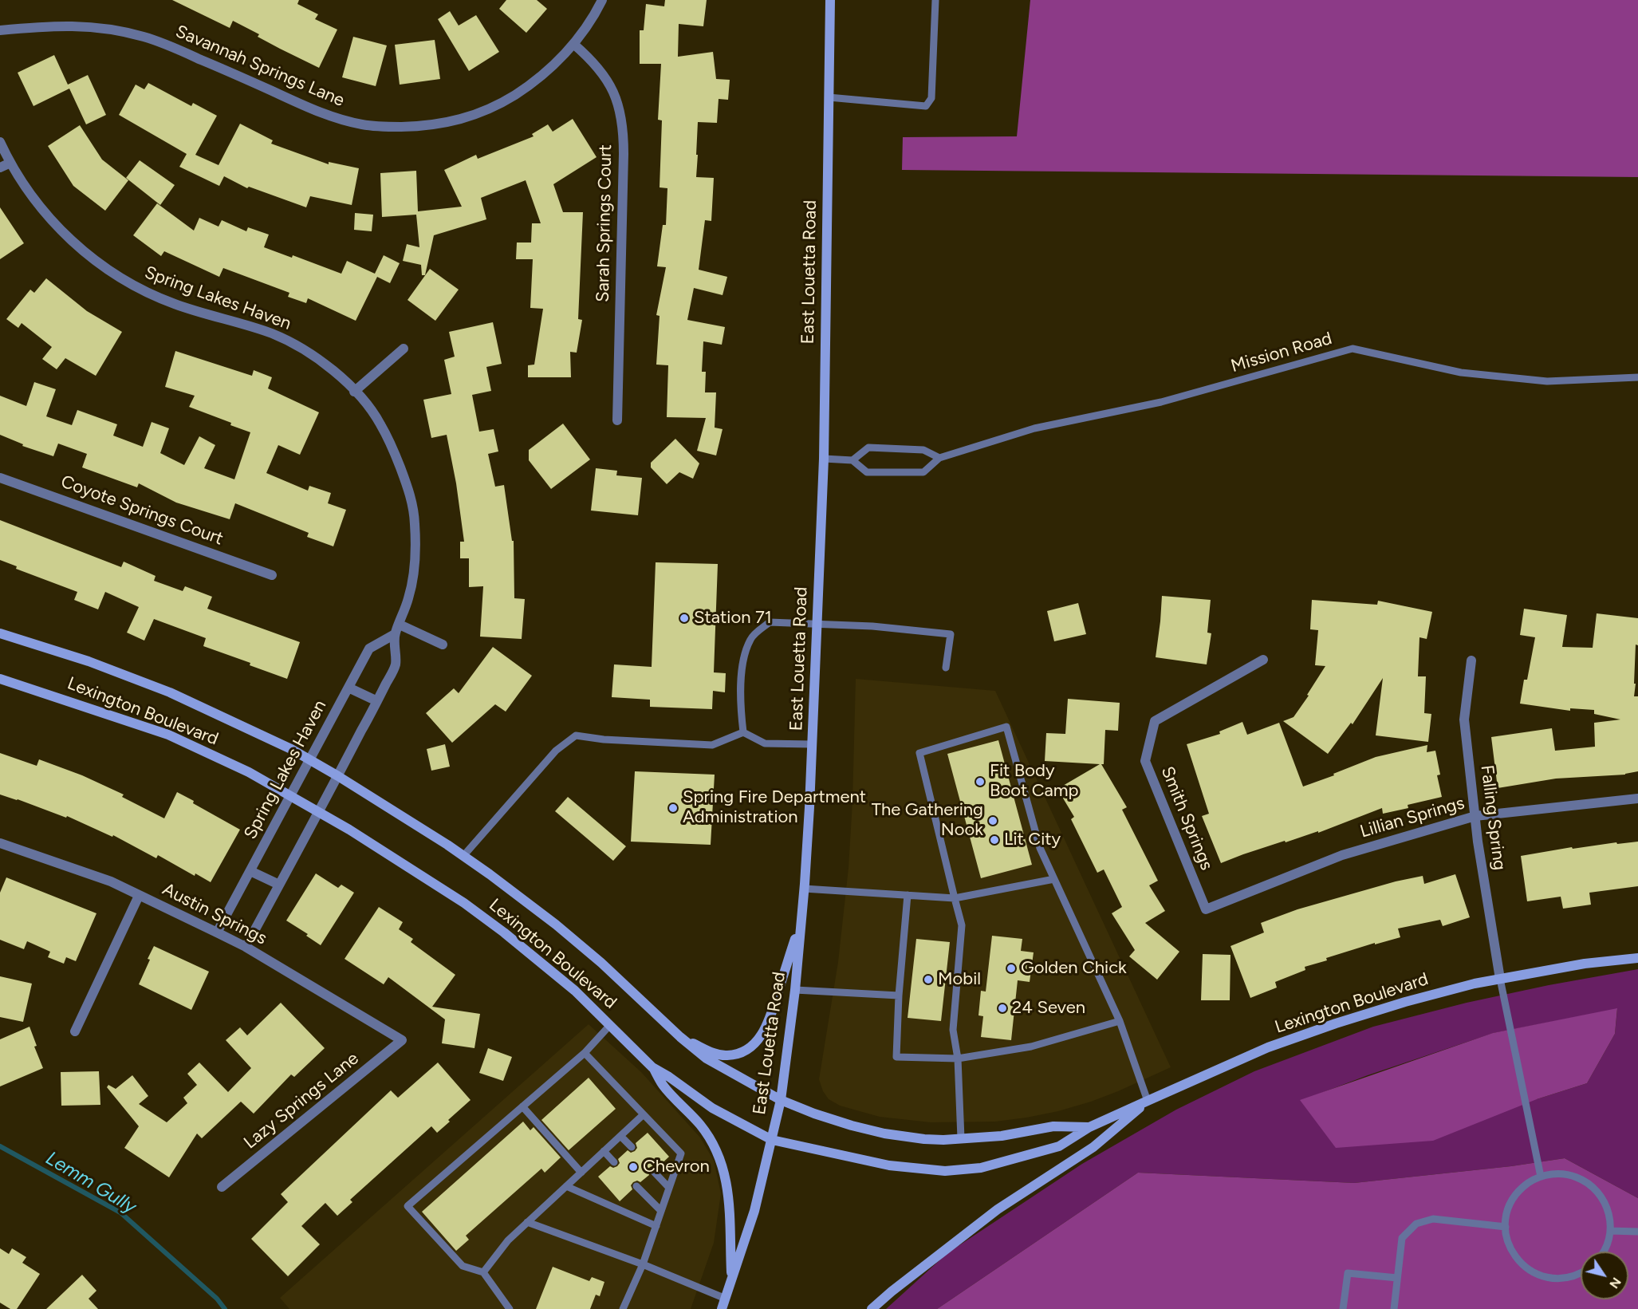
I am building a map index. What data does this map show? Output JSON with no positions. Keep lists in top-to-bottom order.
{
  "streets": {
    "main road": ["East Louetta Road", "Lexington Boulevard"],
    "street": [
      "Savannah Springs Lane",
      "Sarah Springs Court",
      "Spring Lakes Haven",
      "Coyote Springs Court",
      "Lillian Springs",
      "Falling Spring",
      "Smith Springs",
      "Austin Springs",
      "Lazy Springs Lane"
    ],
    "lane": ["Mission Road"]
  },
  "crossings": [
    ["Savannah Springs Lane", "Sarah Springs Court"],
    ["East Louetta Road", "Mission Road"],
    ["East Louetta Road", "Lexington Boulevard"],
    ["Spring Lakes Haven", "Lexington Boulevard"],
    ["Spring Lakes Haven", "Austin Springs"],
    ["Lexington Boulevard", "Falling Spring"],
    ["Lillian Springs", "Falling Spring"],
    ["Lillian Springs", "Smith Springs"],
    ["Austin Springs", "Lazy Springs Lane"]
  ],
  "water": ["Lemm Gully"],
  "places": [
    "Station 71",
    "Fit Body Boot Camp",
    "Spring Fire Department Administration",
    "The Gathering Nook",
    "Lit City",
    "Golden Chick",
    "Mobil",
    "24 Seven",
    "Chevron"
  ],
  "north": "bottom right"
}
